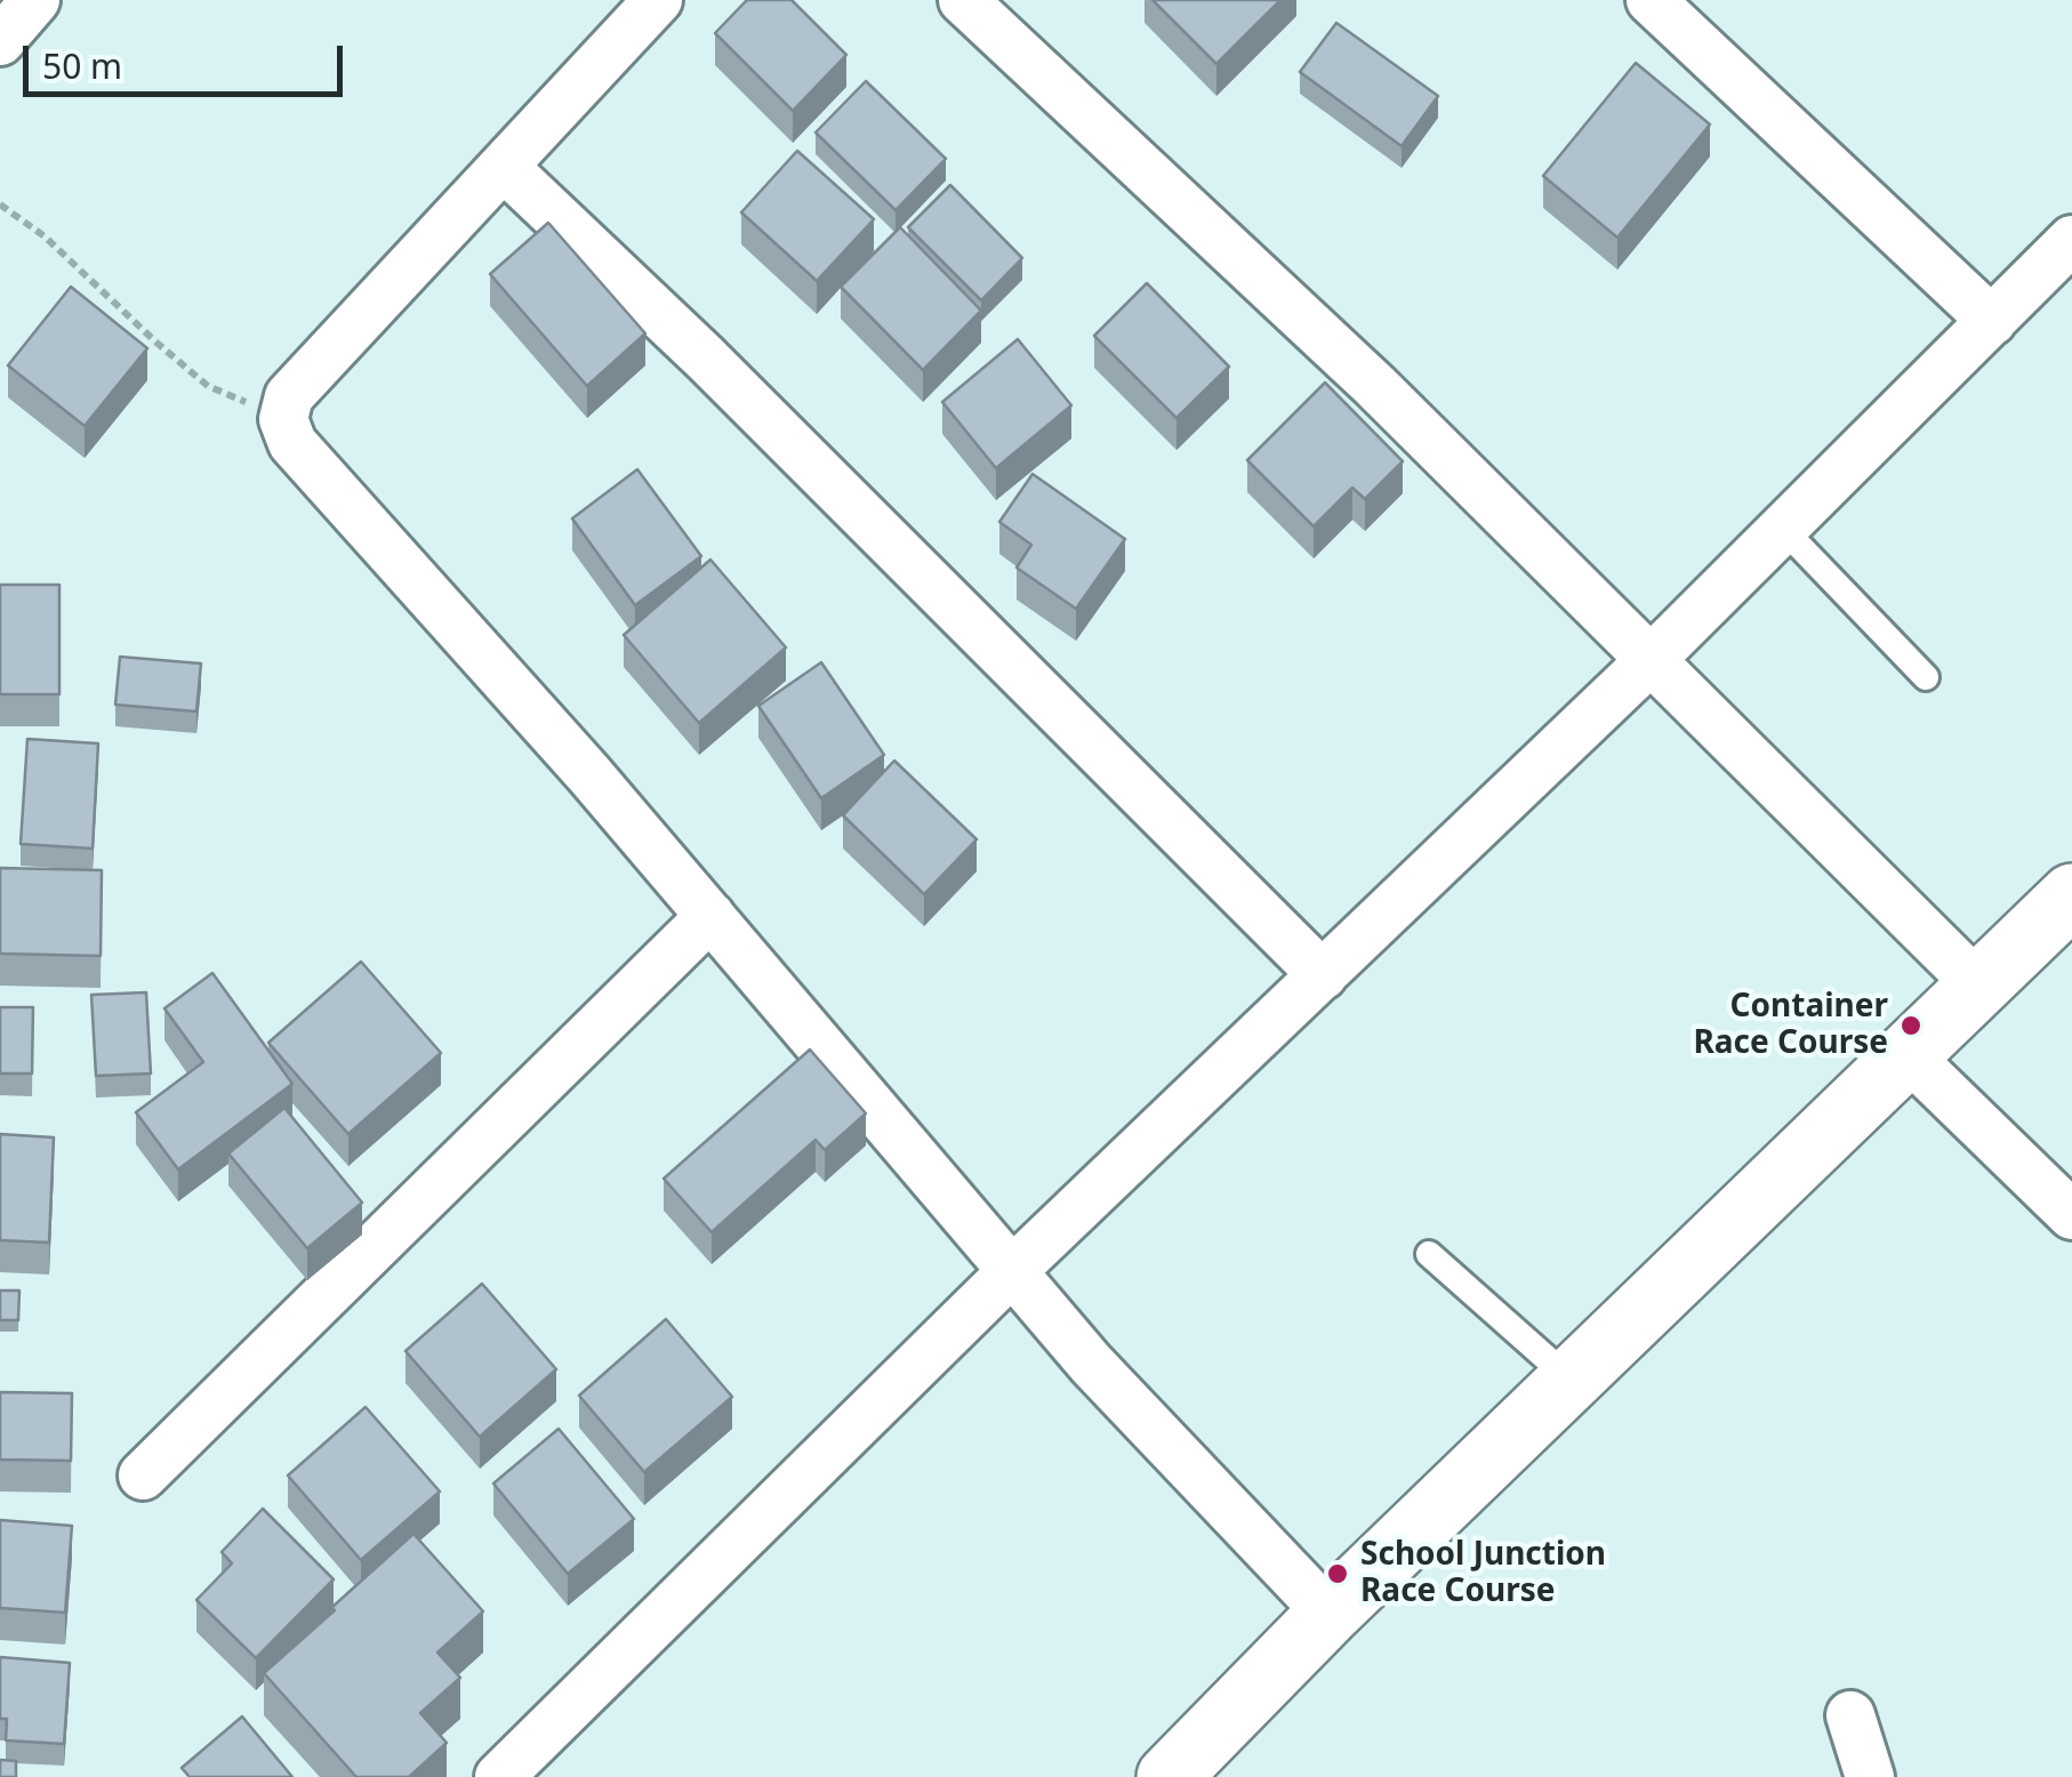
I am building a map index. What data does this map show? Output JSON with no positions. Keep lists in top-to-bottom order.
{
  "places": ["Container Race Course", "School Junction Race Course"],
  "scale_bar": "50 m"
}
